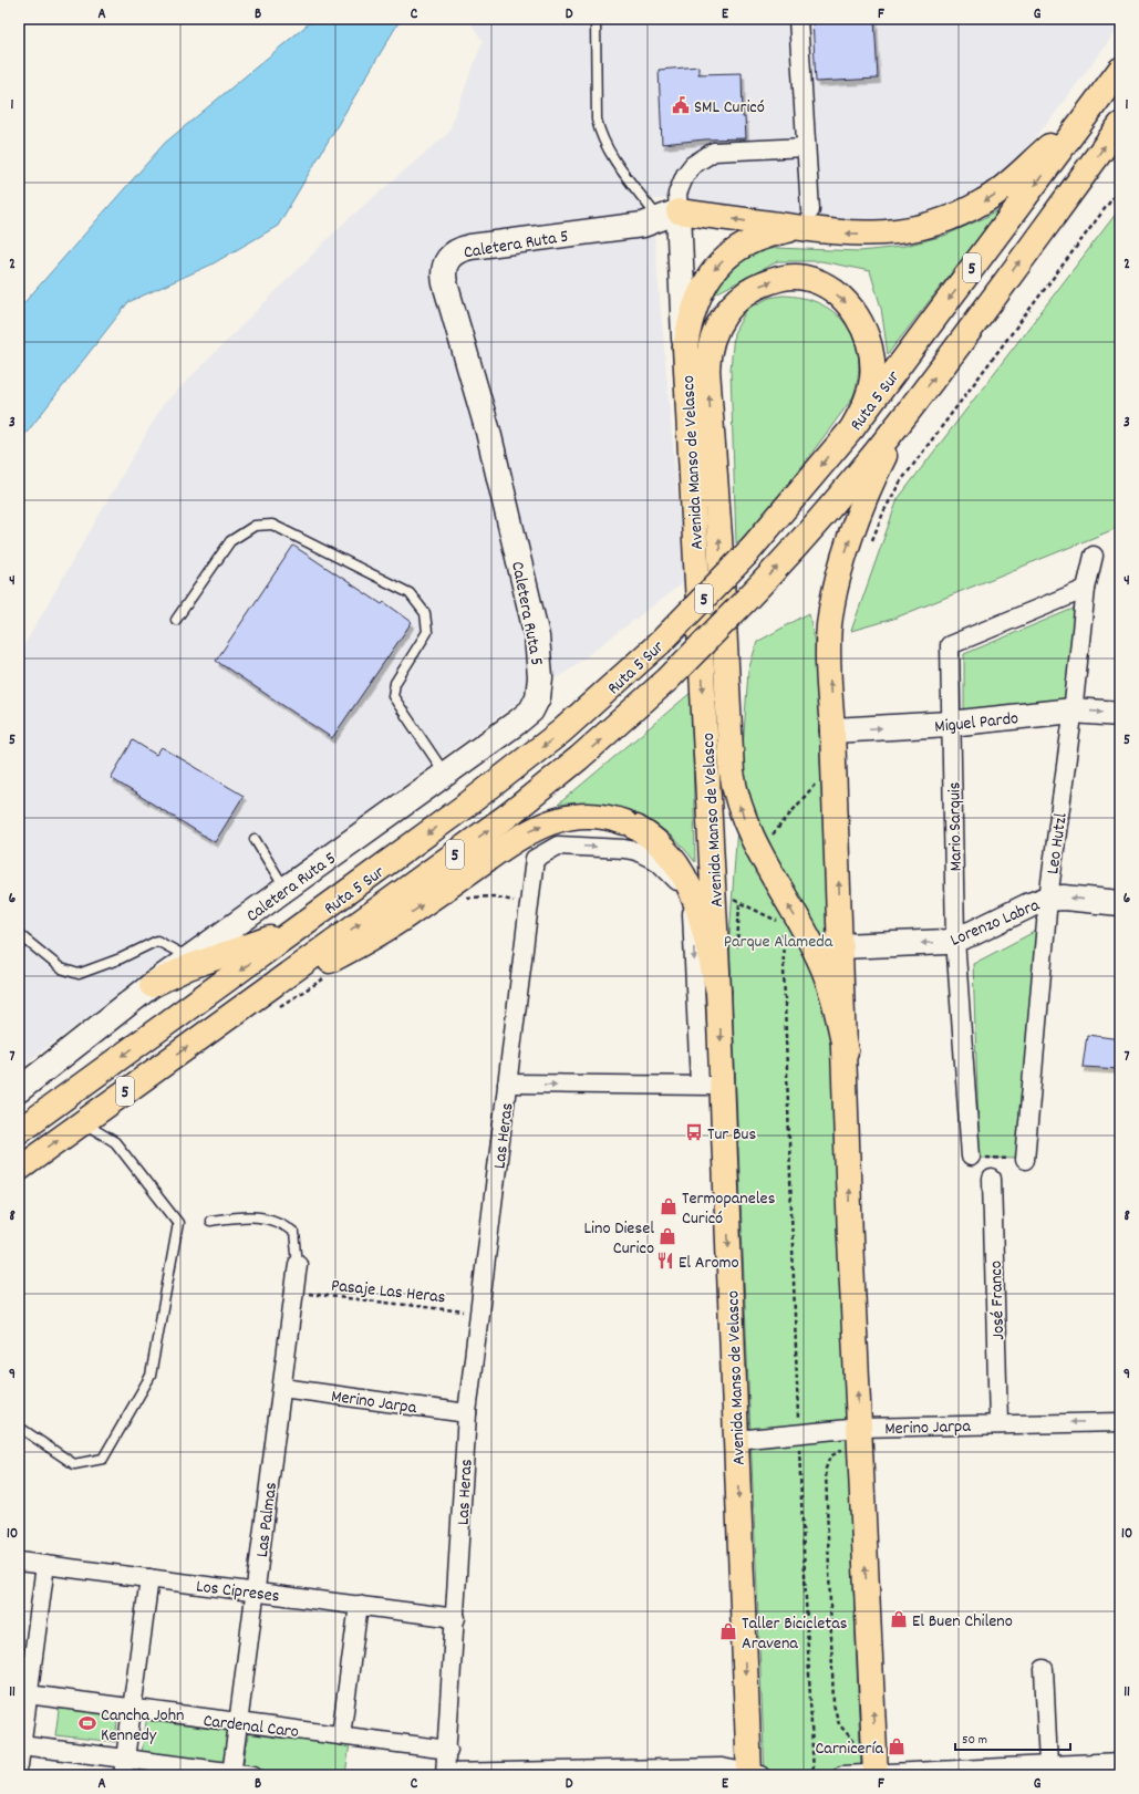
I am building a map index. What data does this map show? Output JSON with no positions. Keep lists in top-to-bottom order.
{
  "streets": {
    "main road": ["5", "Ruta 5 Sur", "Avenida Manso de Velasco"],
    "street": [
      "Caletera Ruta 5",
      "Miguel Pardo",
      "Mario Sarquis",
      "Leo Hutzl",
      "Lorenzo Labra",
      "Las Heras",
      "José Franco",
      "Merino Jarpa",
      "Las Palmas",
      "Los Cipreses",
      "Cardenal Caro"
    ],
    "path": ["Pasaje Las Heras"]
  },
  "crossings": [
    ["Caletera Ruta 5", "Avenida Manso de Velasco"],
    ["Avenida Manso de Velasco", "Las Heras"],
    ["Avenida Manso de Velasco", "Merino Jarpa"],
    ["Miguel Pardo", "Mario Sarquis"],
    ["Miguel Pardo", "Leo Hutzl"],
    ["Mario Sarquis", "Leo Hutzl"],
    ["Mario Sarquis", "Lorenzo Labra"],
    ["Leo Hutzl", "Lorenzo Labra"],
    ["Las Heras", "Pasaje Las Heras"],
    ["Las Heras", "Merino Jarpa"],
    ["Las Heras", "Los Cipreses"],
    ["Las Heras", "Cardenal Caro"],
    ["Pasaje Las Heras", "Las Palmas"],
    ["José Franco", "Merino Jarpa"],
    ["Merino Jarpa", "Las Palmas"],
    ["Las Palmas", "Los Cipreses"],
    ["Las Palmas", "Cardenal Caro"]
  ],
  "one_way": ["Avenida Manso de Velasco", "Miguel Pardo", "Lorenzo Labra"],
  "parks": ["Parque Alameda"],
  "places": {
    "public building": ["SML Curicó"],
    "bus stop": ["Tur Bus"],
    "shop": [
      "Termopaneles Curicó",
      "Lino Diesel Curico",
      "El Buen Chileno",
      "Taller Bicicletas Aravena",
      "Carnicería"
    ],
    "restaurant": ["El Aromo"],
    "sports": ["Cancha John Kennedy"]
  },
  "scale_bar": "50 m",
  "grid": {
    "columns": [
      "A",
      "B",
      "C",
      "D",
      "E",
      "F",
      "G"
    ],
    "rows": [
      "1",
      "2",
      "3",
      "4",
      "5",
      "6",
      "7",
      "8",
      "9",
      "10",
      "11"
    ]
  }
}
